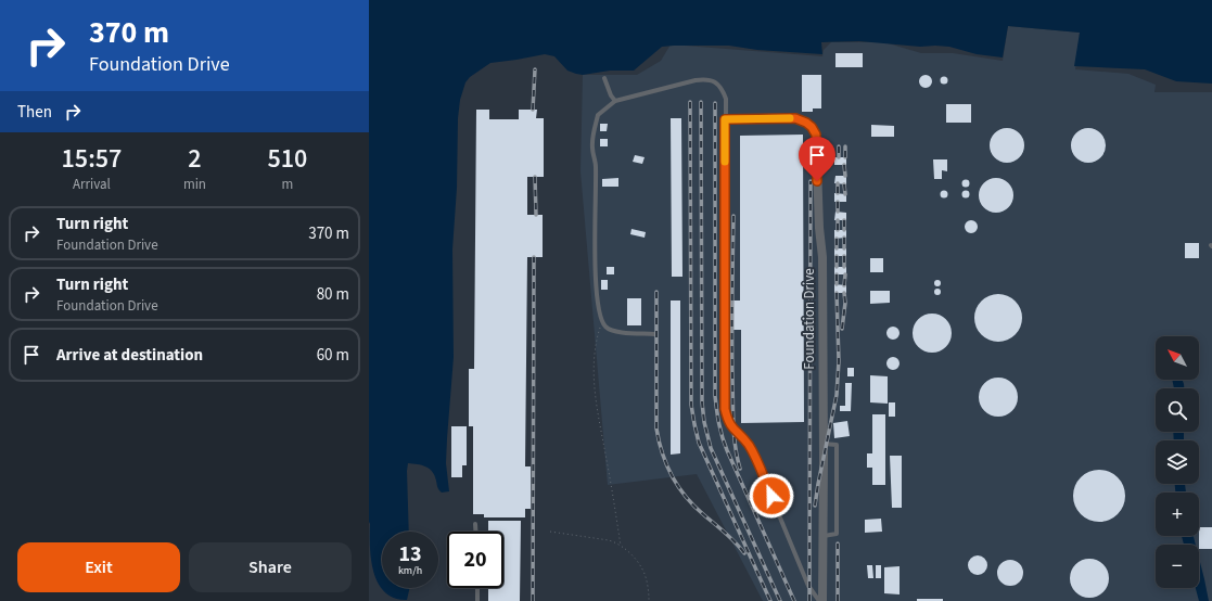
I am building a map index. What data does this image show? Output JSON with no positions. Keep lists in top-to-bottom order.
{
  "streets": {
    "street": ["Foundation Drive"]
  },
  "north": "top left",
  "page": {
    "turn": ["370 m", "Foundation Drive"],
    "then": "Then",
    "eta": [
      "15:57",
      "Arrival",
      "2",
      "min",
      "510",
      "m"
    ],
    "list": [
      {
        "name": "Turn right",
        "note": "Foundation Drive",
        "value": "370 m"
      },
      {
        "name": "Turn right",
        "note": "Foundation Drive",
        "value": "80 m"
      },
      {
        "name": "Arrive at destination",
        "value": "60 m"
      }
    ],
    "map_buttons": ["+", "−"],
    "speed": "13 km/h",
    "limit": "20",
    "buttons": ["Exit", "Share"]
  }
}
